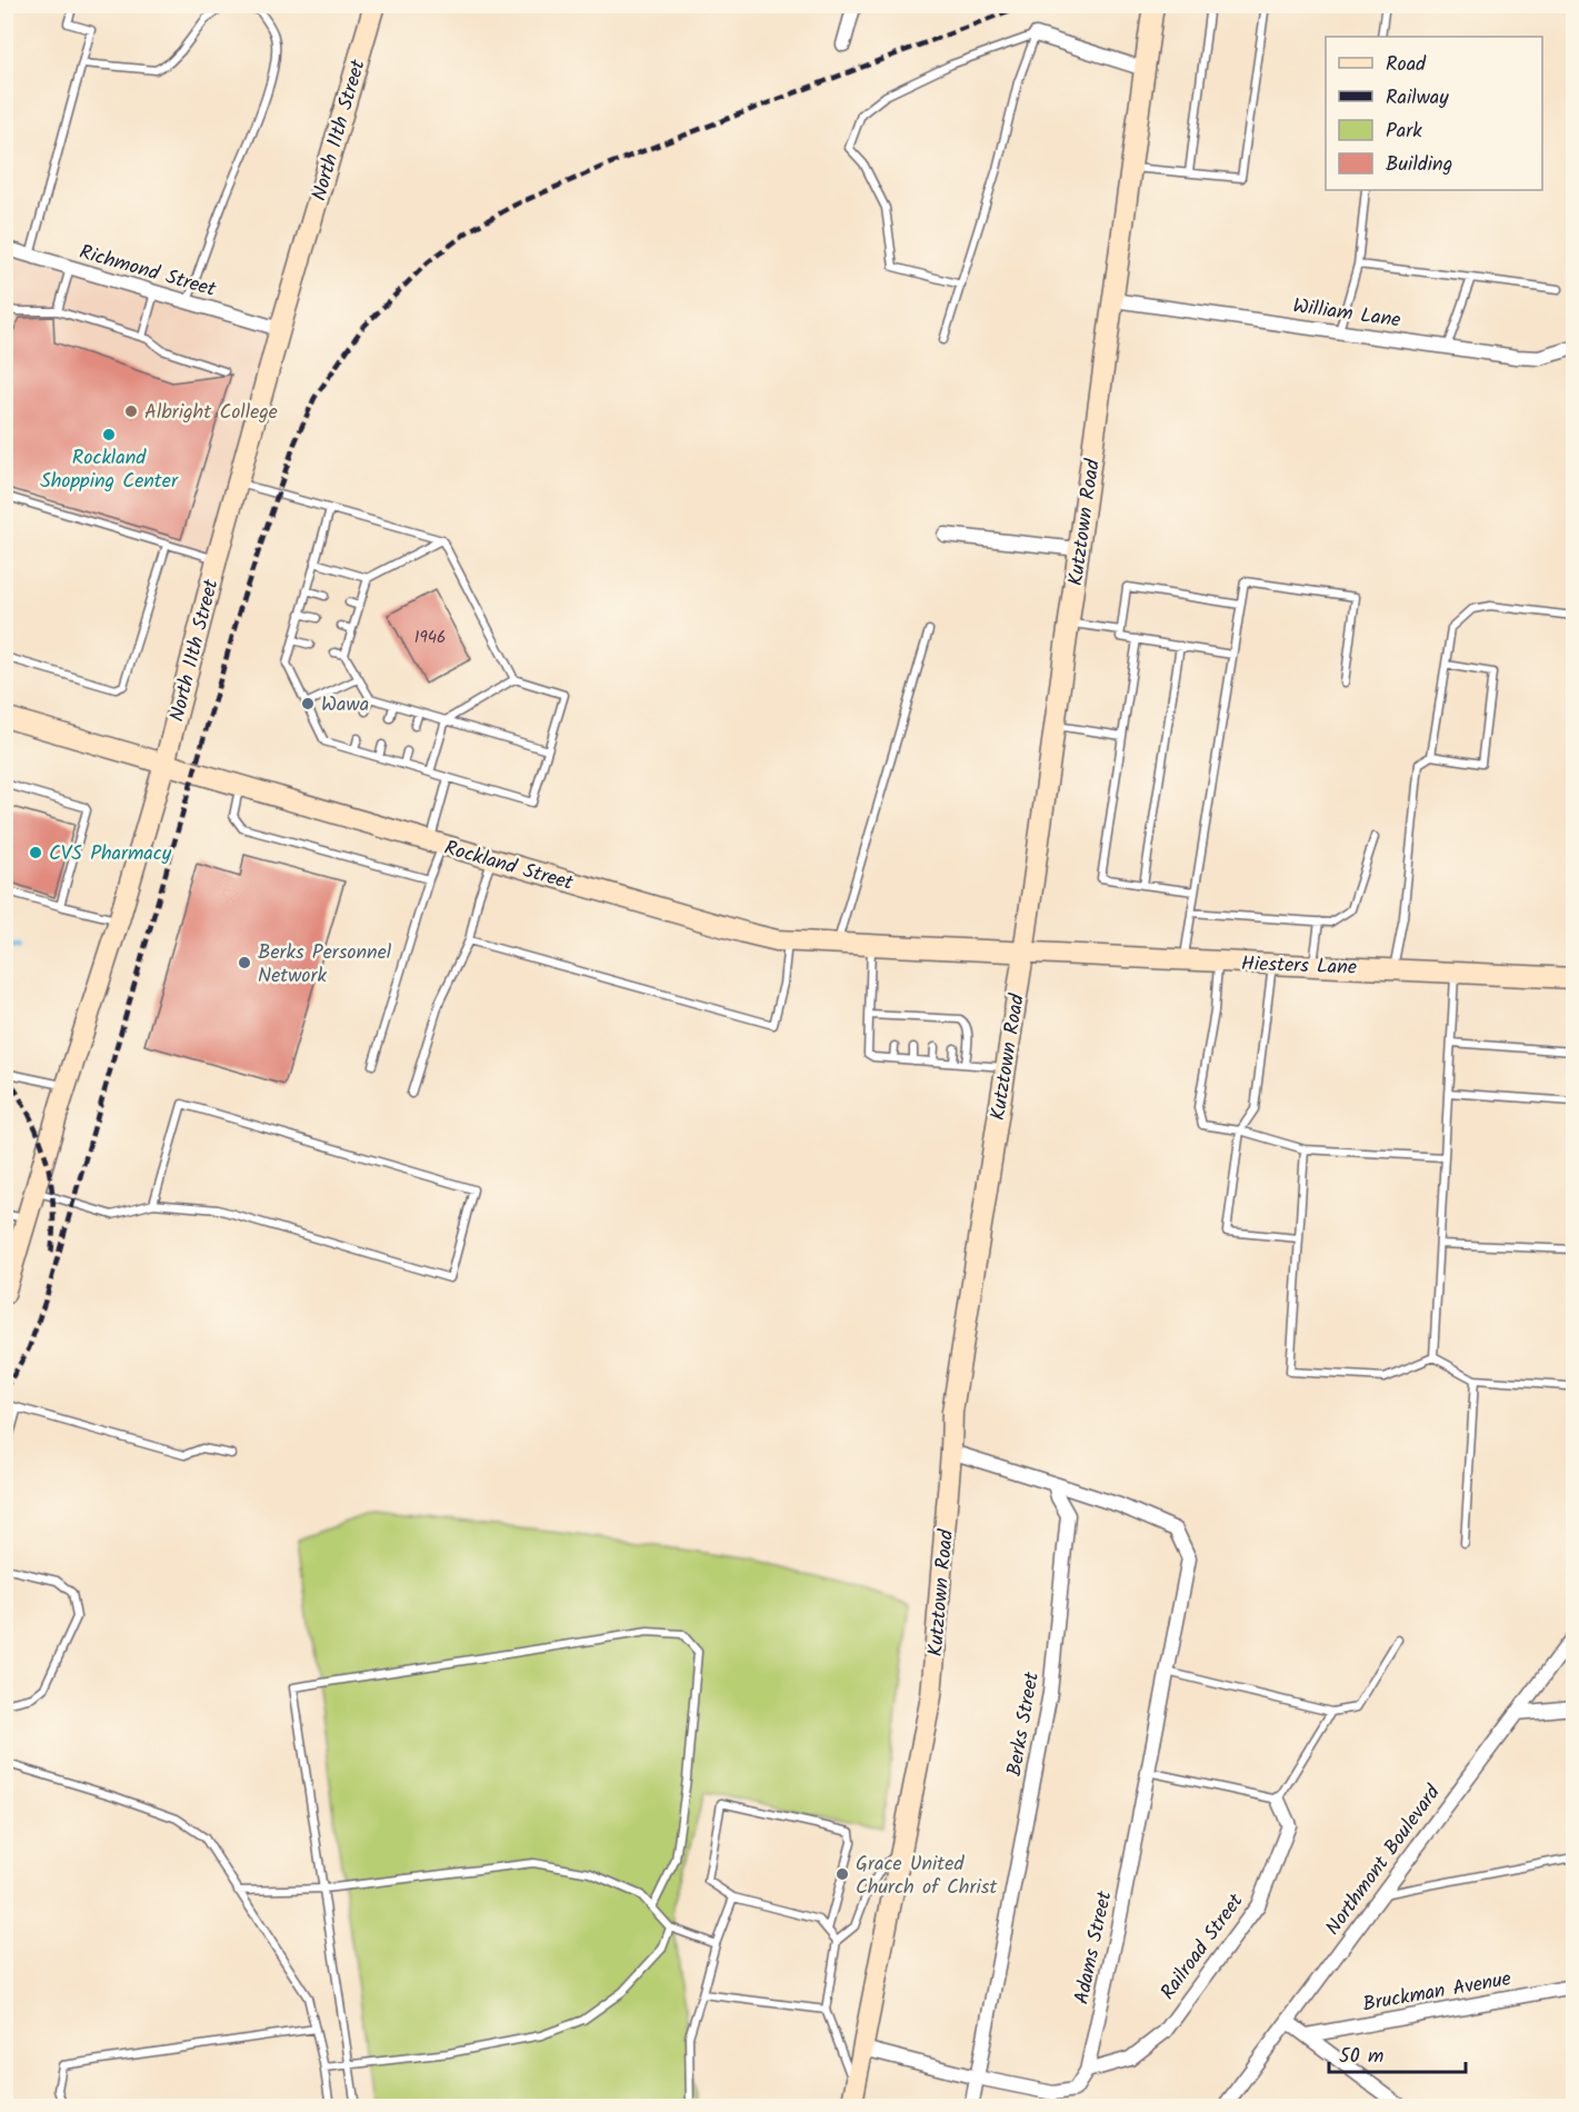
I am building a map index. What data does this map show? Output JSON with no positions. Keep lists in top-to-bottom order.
{
  "streets": {
    "main road": [
      "North 11th Street",
      "Kutztown Road",
      "Rockland Street",
      "Hiesters Lane"
    ],
    "street": [
      "Richmond Street",
      "William Lane",
      "Berks Street",
      "Northmont Boulevard",
      "Railroad Street",
      "Adams Street",
      "Bruckman Avenue"
    ]
  },
  "crossings": [
    ["North 11th Street", "Richmond Street"],
    ["North 11th Street", "Rockland Street"],
    ["William Lane", "Kutztown Road"],
    ["Kutztown Road", "Rockland Street"],
    ["Kutztown Road", "Hiesters Lane"],
    ["Rockland Street", "Hiesters Lane"],
    ["Berks Street", "Adams Street"],
    ["Railroad Street", "Adams Street"]
  ],
  "places": [
    "Albright College",
    "Rockland Shopping Center",
    "Wawa",
    "CVS Pharmacy",
    "Berks Personnel Network",
    "Grace United Church of Christ"
  ],
  "house_numbers": ["1946"],
  "legend": [
    "Road",
    "Railway",
    "Park",
    "Building"
  ],
  "scale_bar": "50 m"
}
